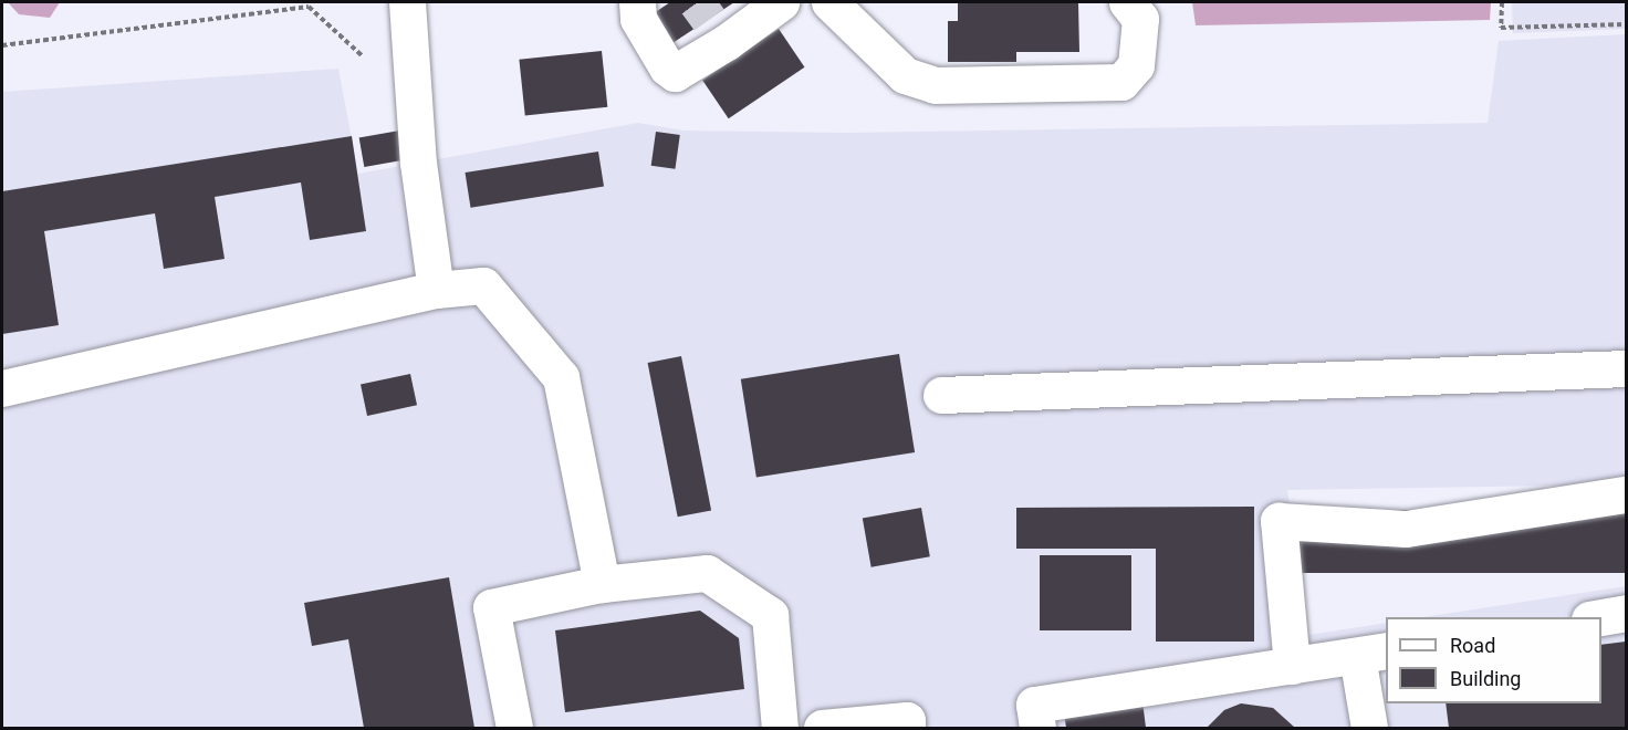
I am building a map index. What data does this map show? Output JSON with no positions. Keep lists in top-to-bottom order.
{
  "legend": ["Road", "Building"]
}
